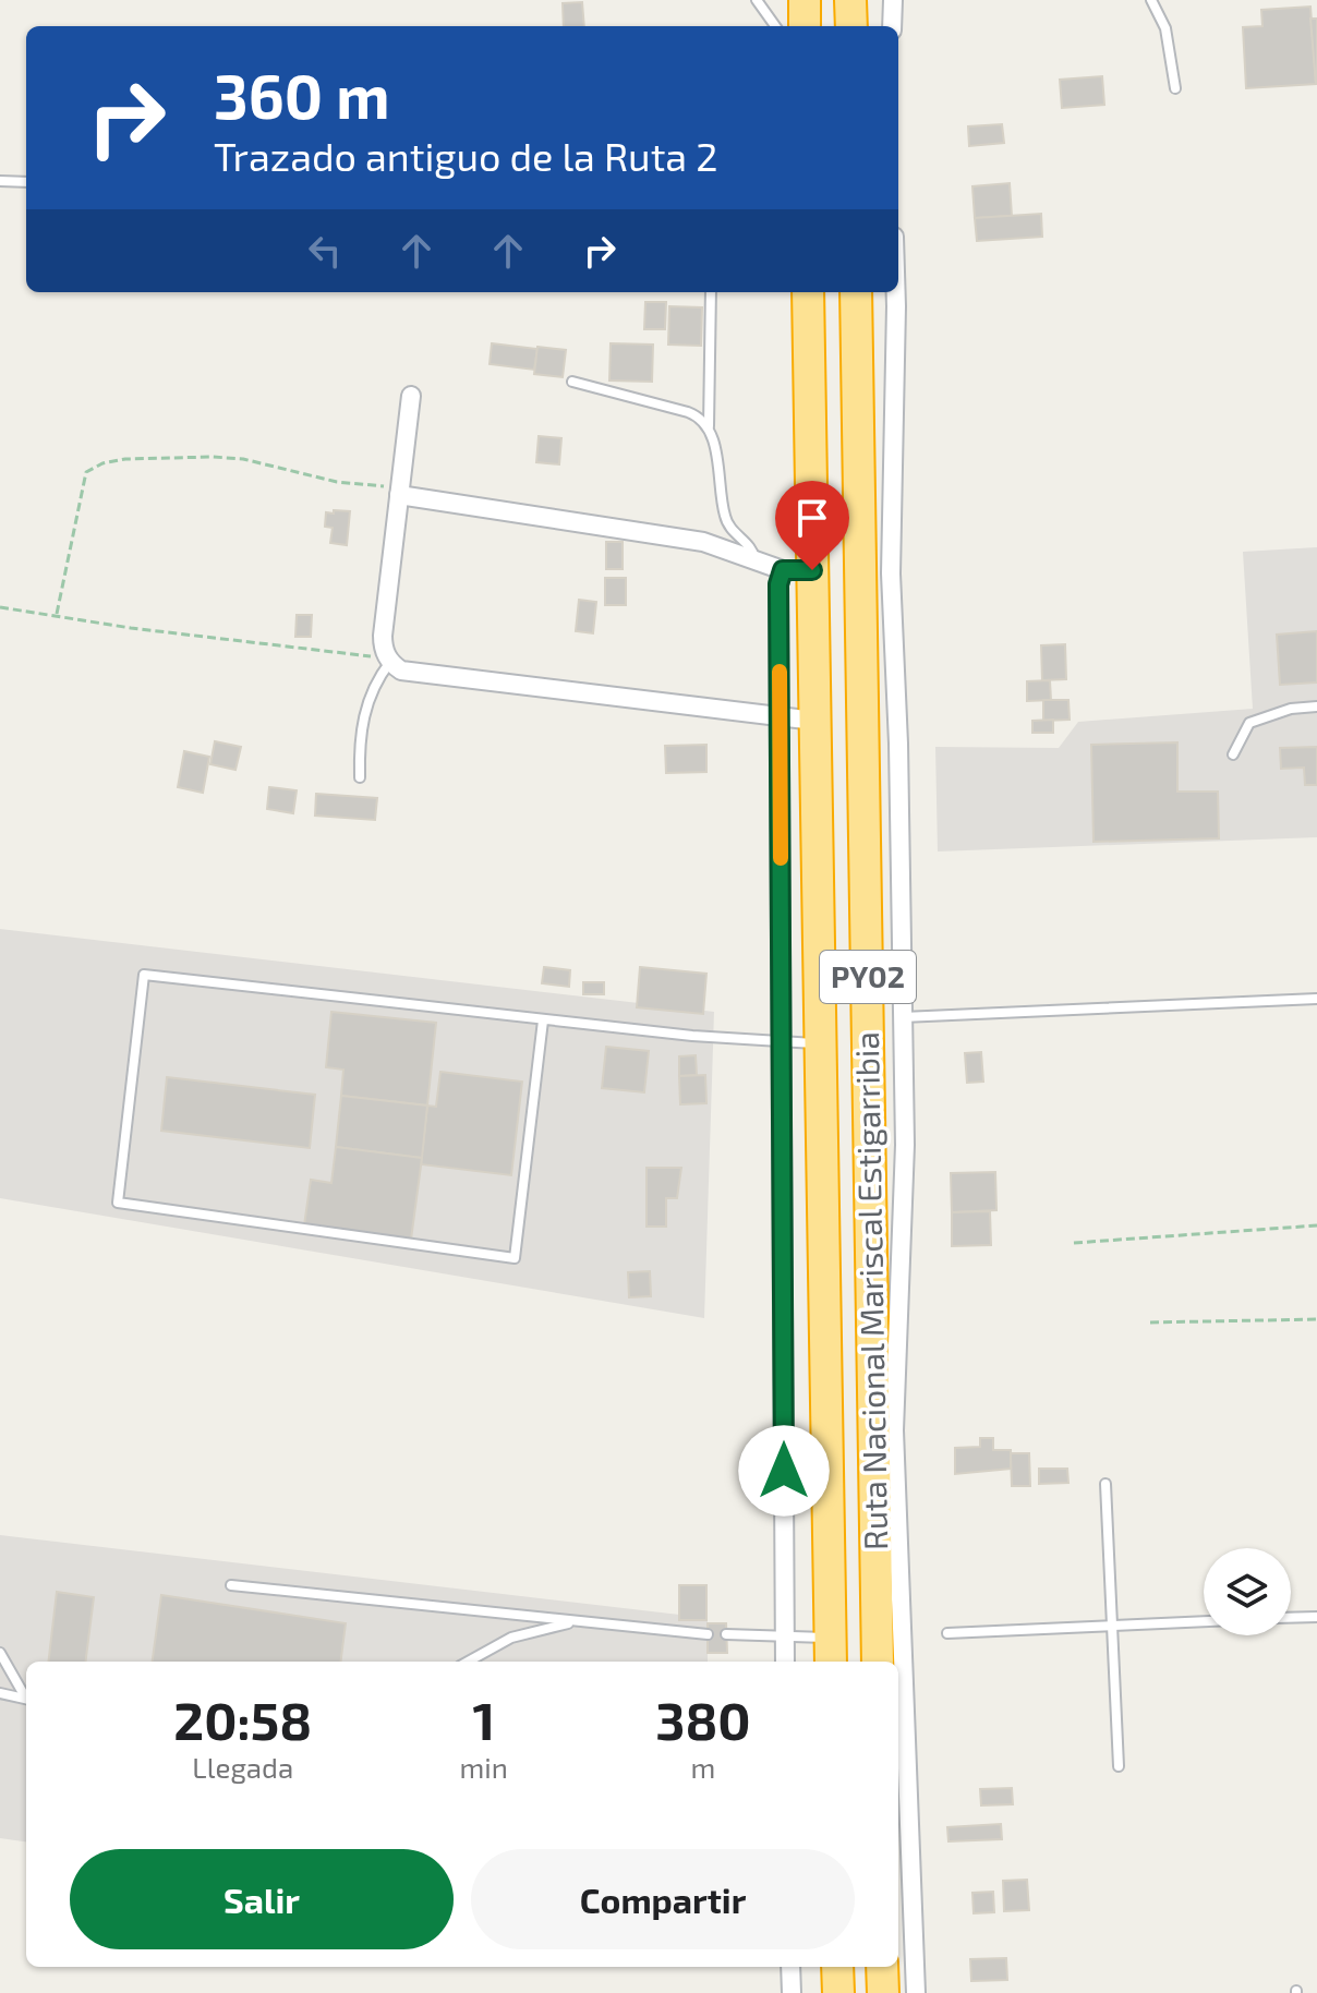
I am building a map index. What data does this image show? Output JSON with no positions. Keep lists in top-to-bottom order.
{
  "streets": {
    "highway": ["PY02", "Ruta Nacional Mariscal Estigarribia"]
  },
  "page": {
    "turn": ["360 m", "Trazado antiguo de la Ruta 2"],
    "eta": [
      "20:58",
      "Llegada",
      "1",
      "min",
      "380",
      "m"
    ],
    "buttons": ["Salir", "Compartir"]
  }
}
